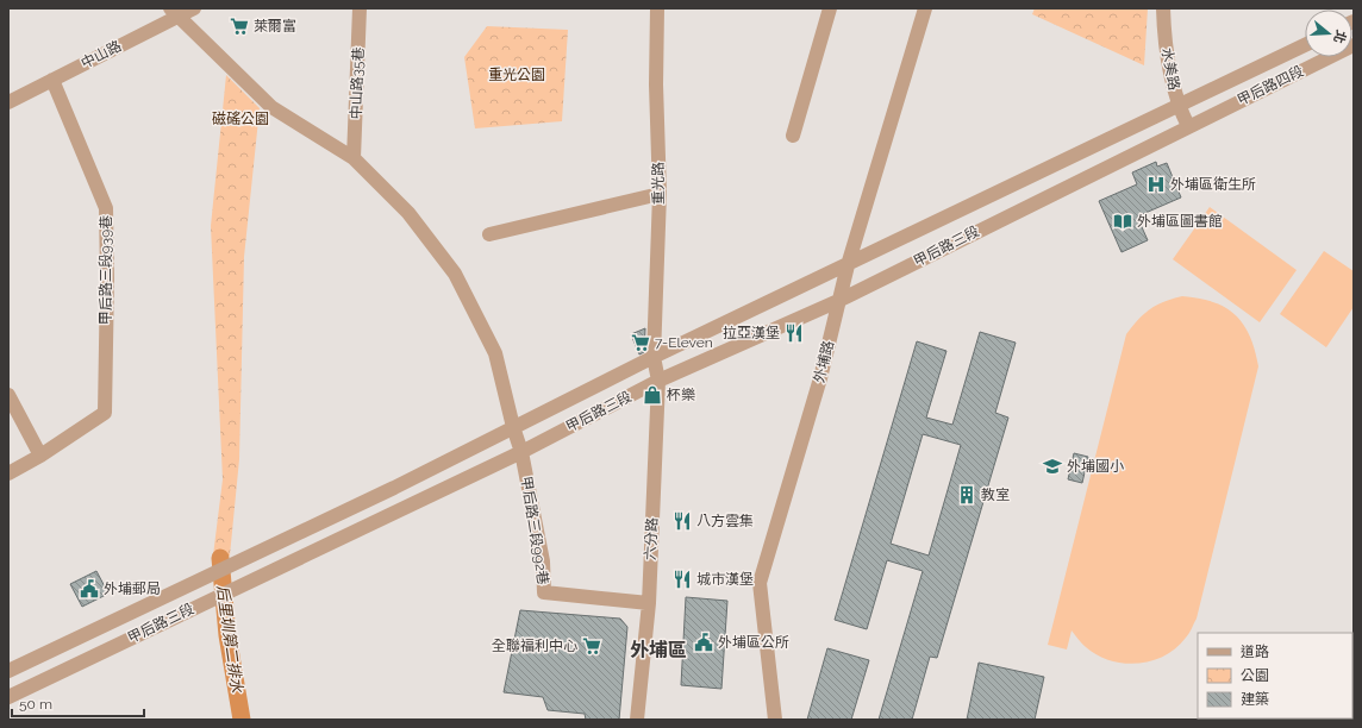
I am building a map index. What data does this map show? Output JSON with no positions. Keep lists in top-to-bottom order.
{
  "streets": {
    "street": [
      "中山路",
      "水美路",
      "中山路35巷",
      "甲后路四段",
      "重光路",
      "甲后路三段",
      "甲后路三段939巷",
      "外埔路",
      "甲后路三段992巷",
      "六分路"
    ]
  },
  "crossings": [
    ["中山路", "甲后路三段939巷"],
    ["水美路", "甲后路四段"],
    ["水美路", "甲后路三段"],
    ["甲后路四段", "甲后路三段"],
    ["重光路", "甲后路三段"],
    ["重光路", "六分路"],
    ["甲后路三段", "外埔路"],
    ["甲后路三段", "甲后路三段992巷"],
    ["甲后路三段", "六分路"],
    ["甲后路三段992巷", "六分路"]
  ],
  "districts": ["外埔區"],
  "water": ["后里圳第二排水"],
  "parks": ["重光公園", "磁磘公園"],
  "places": {
    "supermarket": ["萊爾富", "7-Eleven", "全聯福利中心"],
    "hospital": ["外埔區衛生所"],
    "library": ["外埔區圖書館"],
    "restaurant": ["拉亞漢堡", "八方雲集", "城市漢堡"],
    "shop": ["杯樂"],
    "school or university": ["外埔國小"],
    "building": ["教室"],
    "public building": ["外埔郵局", "外埔區公所"]
  },
  "legend": ["道路", "公園", "建築"],
  "scale_bar": "50 m",
  "north": "right"
}
